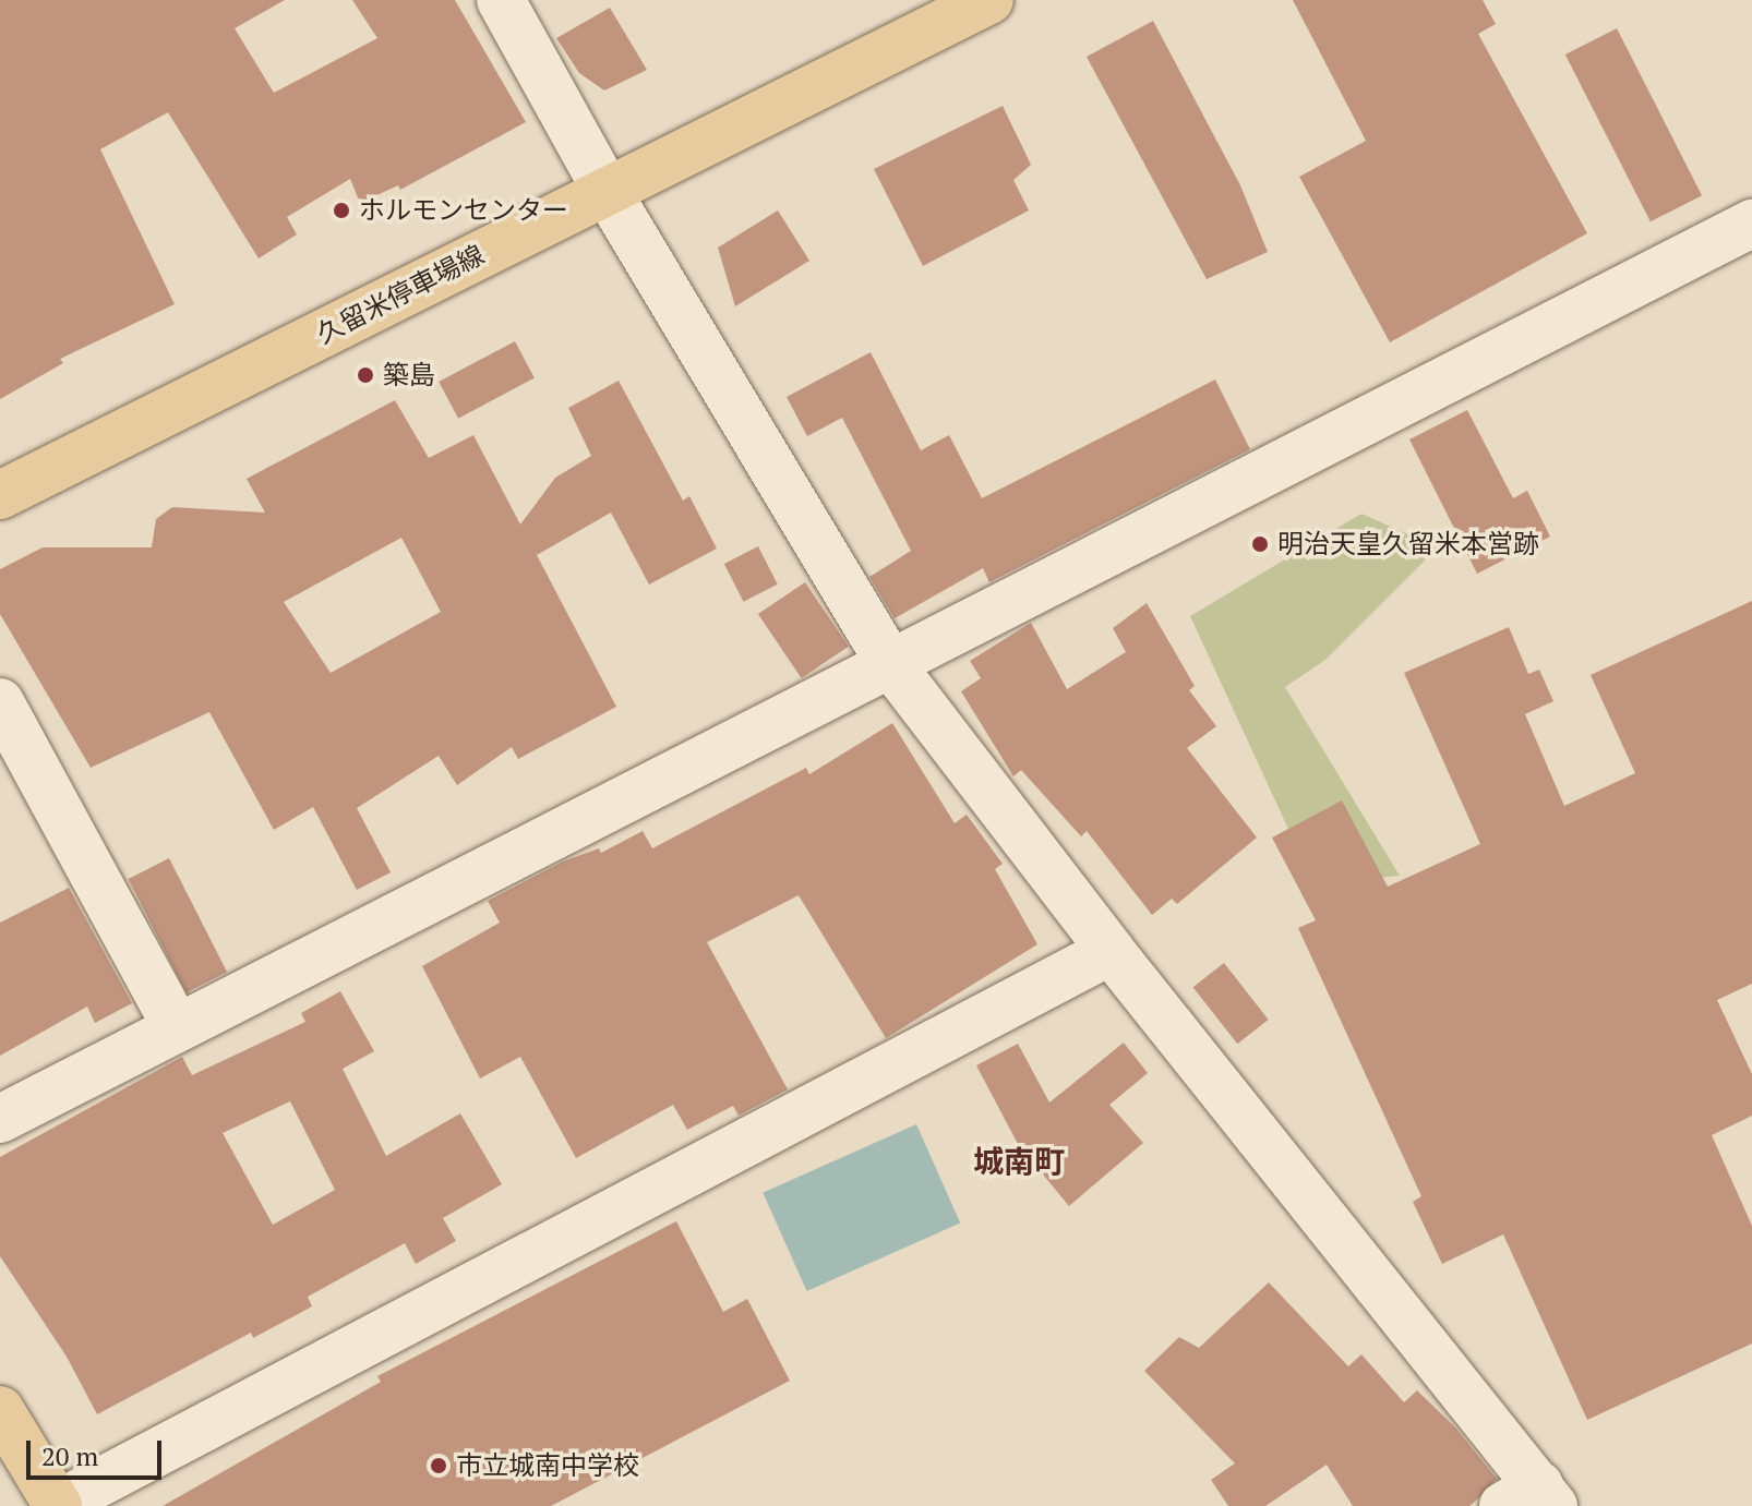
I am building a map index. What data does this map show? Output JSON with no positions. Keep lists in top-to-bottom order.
{
  "streets": {
    "main road": ["久留米停車場線"]
  },
  "districts": ["城南町"],
  "places": [
    "ホルモンセンター",
    "築島",
    "明治天皇久留米本営跡",
    "市立城南中学校"
  ],
  "scale_bar": "20 m"
}
